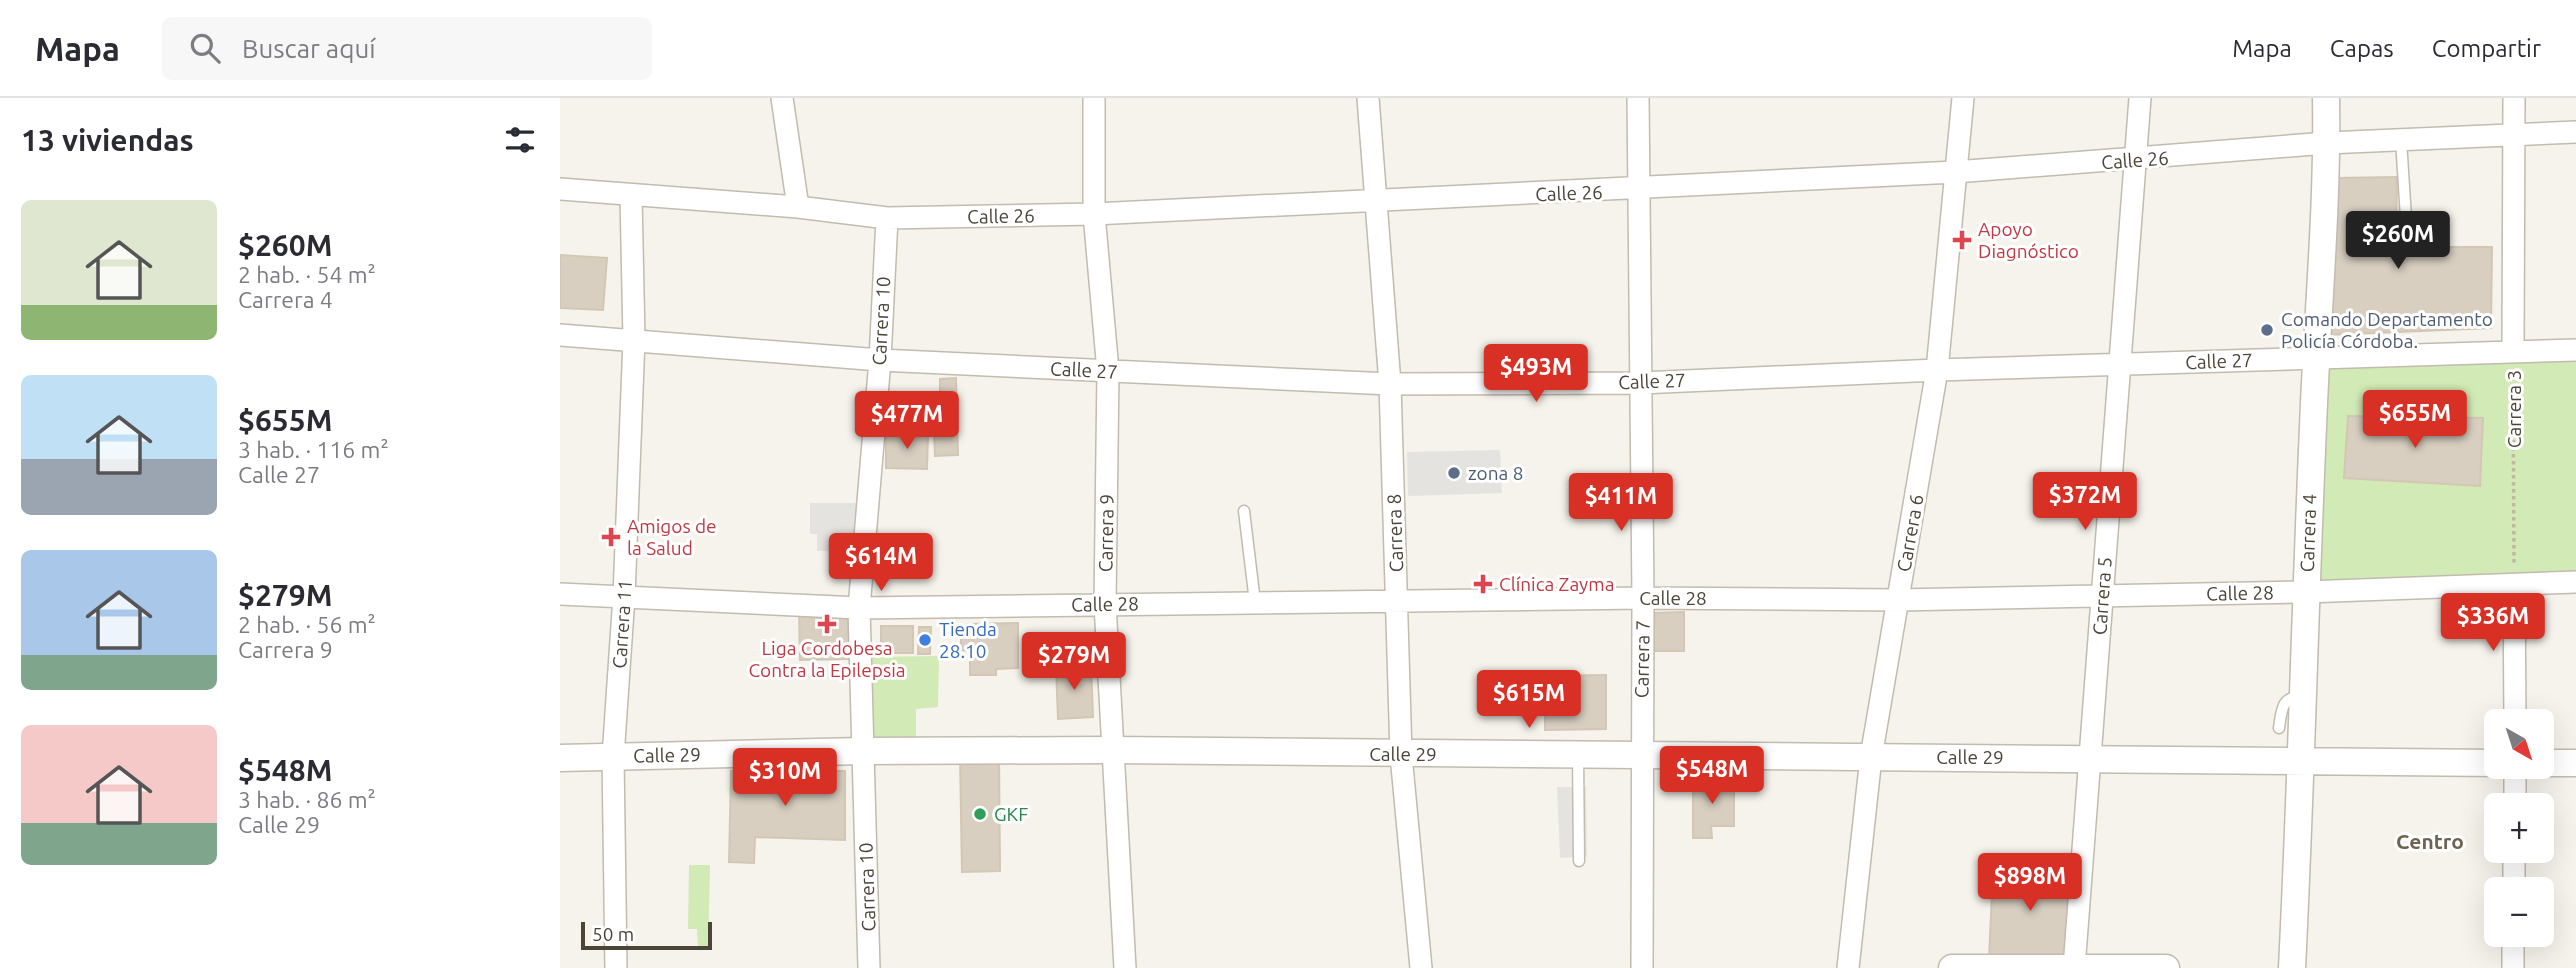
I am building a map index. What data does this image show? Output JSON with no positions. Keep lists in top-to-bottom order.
{
  "streets": {
    "street": [
      "Calle 26",
      "Carrera 10",
      "Calle 27",
      "Carrera 3",
      "Carrera 9",
      "Carrera 8",
      "Carrera 6",
      "Carrera 4",
      "Calle 28",
      "Carrera 5",
      "Carrera 11",
      "Carrera 7",
      "Calle 29"
    ]
  },
  "crossings": [
    ["Calle 26", "Carrera 10"],
    ["Calle 26", "Carrera 3"],
    ["Calle 26", "Carrera 9"],
    ["Calle 26", "Carrera 8"],
    ["Calle 26", "Carrera 6"],
    ["Calle 26", "Carrera 4"],
    ["Calle 26", "Carrera 5"],
    ["Calle 26", "Carrera 11"],
    ["Calle 26", "Carrera 7"],
    ["Carrera 10", "Calle 27"],
    ["Carrera 10", "Calle 28"],
    ["Carrera 10", "Calle 29"],
    ["Calle 27", "Carrera 3"],
    ["Calle 27", "Carrera 9"],
    ["Calle 27", "Carrera 8"],
    ["Calle 27", "Carrera 6"],
    ["Calle 27", "Carrera 4"],
    ["Calle 27", "Carrera 5"],
    ["Calle 27", "Carrera 11"],
    ["Calle 27", "Carrera 7"],
    ["Carrera 3", "Calle 28"],
    ["Carrera 9", "Calle 28"],
    ["Carrera 9", "Calle 29"],
    ["Carrera 8", "Calle 28"],
    ["Carrera 8", "Calle 29"],
    ["Carrera 6", "Calle 28"],
    ["Carrera 6", "Calle 29"],
    ["Carrera 4", "Calle 28"],
    ["Carrera 4", "Calle 29"],
    ["Calle 28", "Carrera 5"],
    ["Calle 28", "Carrera 11"],
    ["Calle 28", "Carrera 7"],
    ["Carrera 5", "Calle 29"],
    ["Carrera 11", "Calle 29"],
    ["Carrera 7", "Calle 29"]
  ],
  "districts": ["Centro"],
  "places": {
    "health": [
      "Apoyo Diagnóstico",
      "Amigos de la Salud",
      "Clínica Zayma",
      "Liga Cordobesa Contra la Epilepsia"
    ],
    "other": [
      "Comando Departamento Policía Córdoba.",
      "zona 8",
      "Tienda 28.10",
      "GKF"
    ]
  },
  "scale_bar": "50 m",
  "north": "bottom right",
  "page": {
    "header": "Mapa",
    "search": "Buscar aquí",
    "nav": ["Mapa", "Capas", "Compartir"],
    "heading": "13 viviendas",
    "list": [
      {
        "name": "$260M",
        "note": "2 hab. · 54 m² · Carrera 4"
      },
      {
        "name": "$655M",
        "note": "3 hab. · 116 m² · Calle 27"
      },
      {
        "name": "$279M",
        "note": "2 hab. · 56 m² · Carrera 9"
      },
      {
        "name": "$548M",
        "note": "3 hab. · 86 m² · Calle 29"
      }
    ],
    "price": [
      "$260M",
      "$493M",
      "$655M",
      "$477M",
      "$372M",
      "$411M",
      "$614M",
      "$336M",
      "$279M",
      "$615M",
      "$548M",
      "$310M",
      "$898M"
    ],
    "map_buttons": ["+", "−"],
    "scale": "50 m"
  }
}
